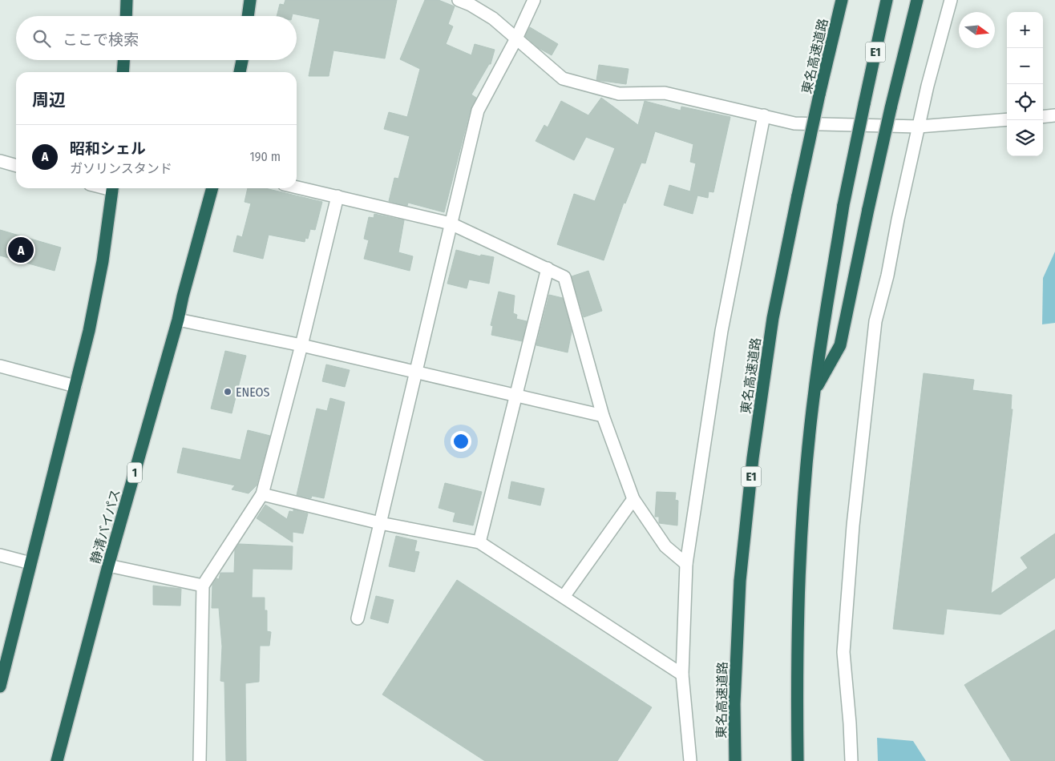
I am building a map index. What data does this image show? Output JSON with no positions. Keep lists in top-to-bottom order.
{
  "streets": {
    "highway": [
      "E1",
      "東名高速道路",
      "1",
      "静清バイパス"
    ]
  },
  "places": ["ENEOS"],
  "north": "right",
  "page": {
    "map_buttons": ["+", "−"],
    "search": "ここで検索",
    "heading": "周辺",
    "list": [
      {
        "mark": "A",
        "name": "昭和シェル",
        "note": "ガソリンスタンド",
        "value": "190 m"
      }
    ],
    "pins": "A"
  }
}
